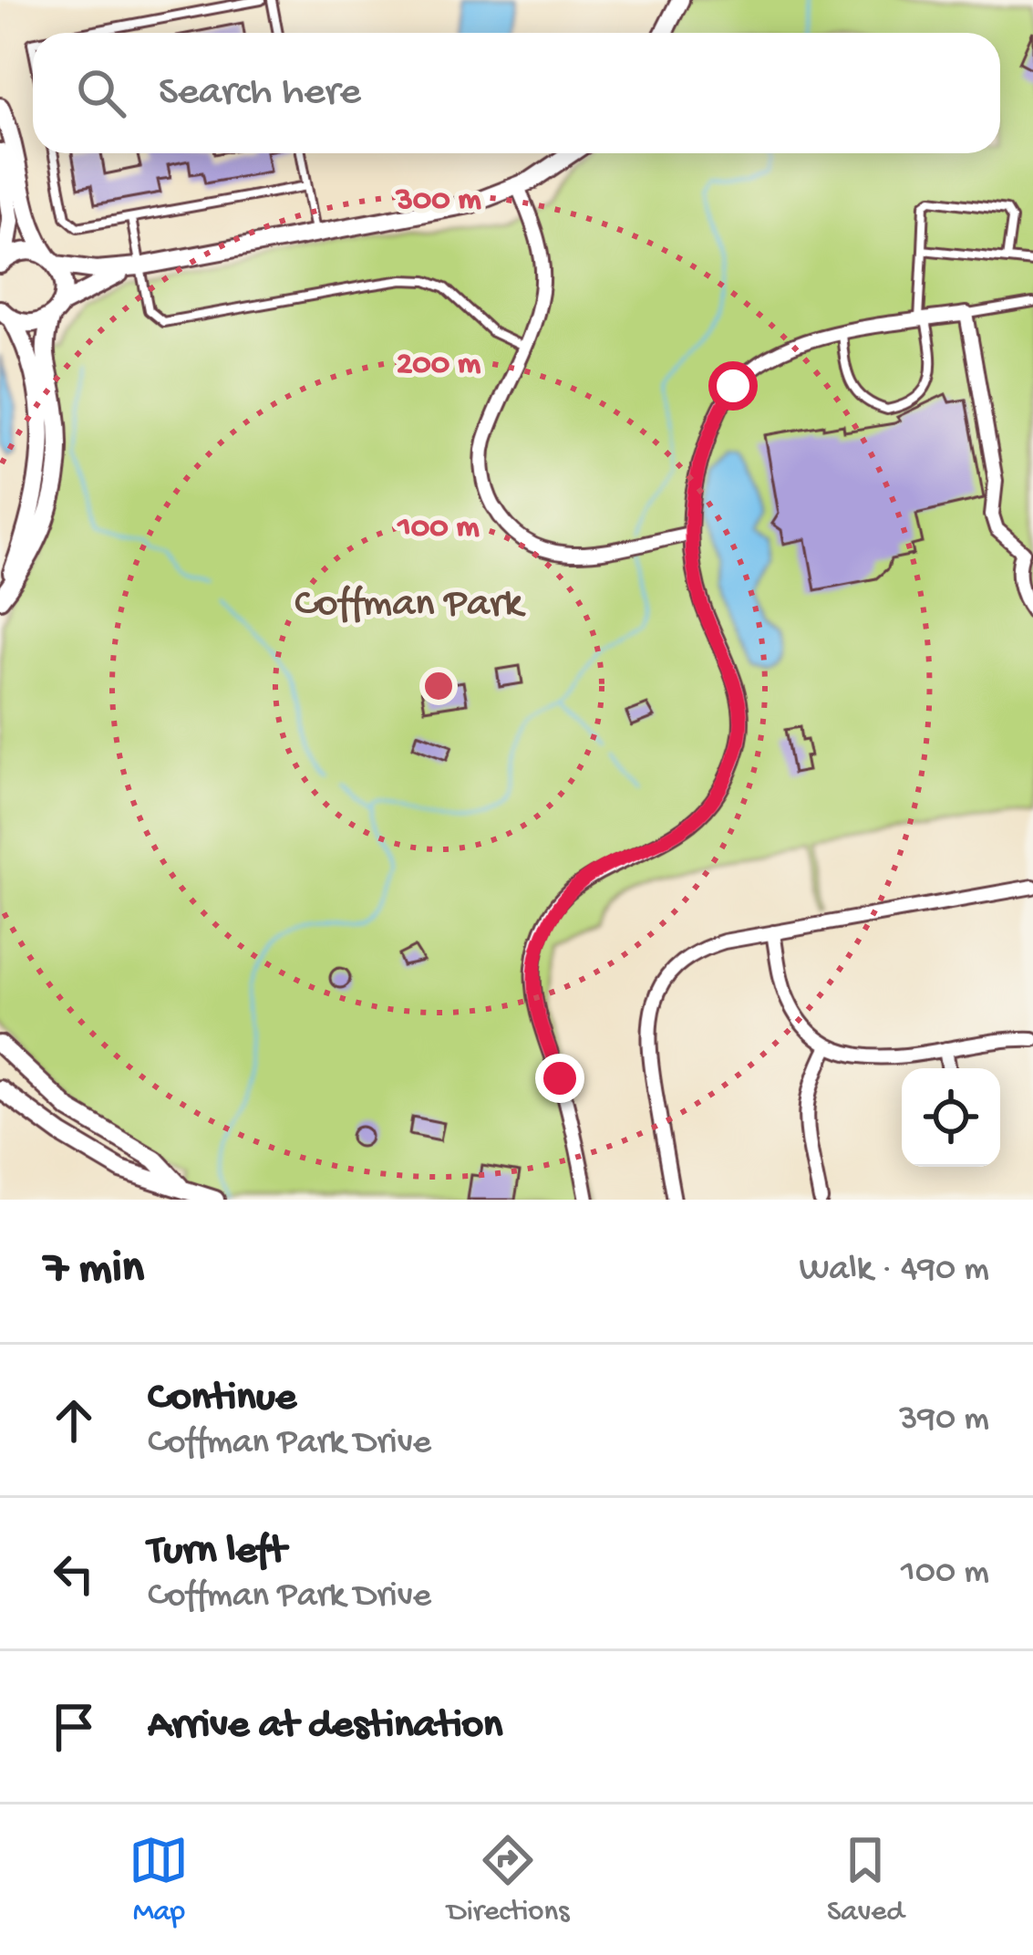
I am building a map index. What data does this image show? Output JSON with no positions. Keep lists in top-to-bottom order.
{
  "parks": ["Coffman Park"],
  "page": {
    "search": "Search here",
    "heading": ["7 min", "Walk · 490 m"],
    "list": [
      ["Continue", "Coffman Park Drive", "390 m"],
      ["Turn left", "Coffman Park Drive", "100 m"],
      "Arrive at destination"
    ],
    "nav": ["Map", "Directions", "Saved"]
  },
  "rings": ["300 m", "200 m", "100 m"]
}
